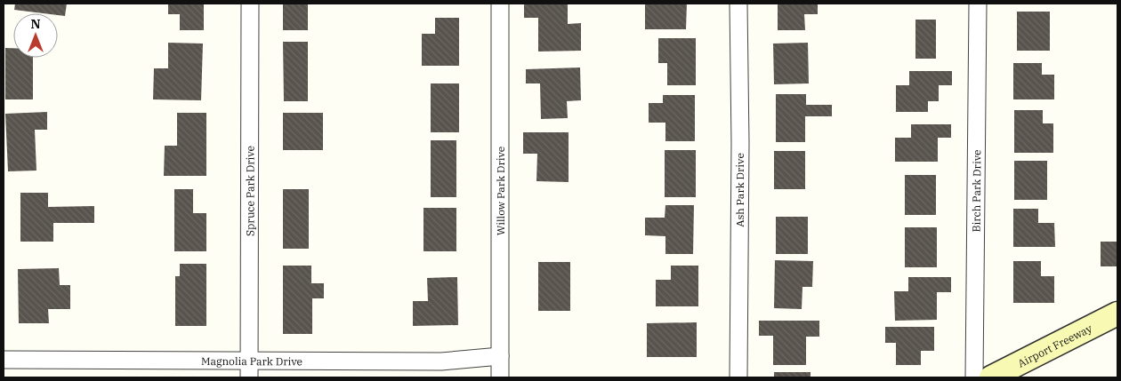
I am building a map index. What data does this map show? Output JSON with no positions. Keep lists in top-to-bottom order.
{
  "streets": {
    "main road": ["Airport Freeway"],
    "street": [
      "Ash Park Drive",
      "Birch Park Drive",
      "Spruce Park Drive",
      "Willow Park Drive",
      "Magnolia Park Drive"
    ]
  },
  "crossings": [
    ["Spruce Park Drive", "Magnolia Park Drive"],
    ["Willow Park Drive", "Magnolia Park Drive"]
  ],
  "north": "top"
}
